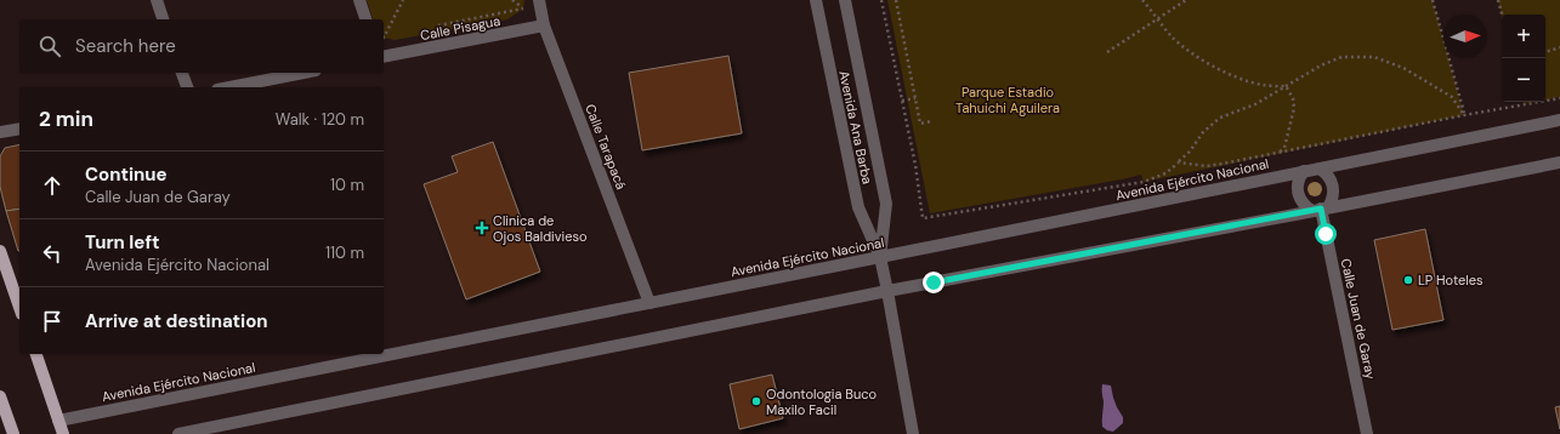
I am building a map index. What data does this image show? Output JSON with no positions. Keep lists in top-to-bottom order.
{
  "streets": {
    "street": [
      "Calle Pisagua",
      "Avenida Ana Barba",
      "Calle Tarapacá",
      "Avenida Ejército Nacional",
      "Calle Juan de Garay"
    ]
  },
  "crossings": [
    ["Calle Pisagua", "Calle Tarapacá"],
    ["Avenida Ana Barba", "Avenida Ejército Nacional"],
    ["Calle Tarapacá", "Avenida Ejército Nacional"],
    ["Avenida Ejército Nacional", "Calle Juan de Garay"]
  ],
  "parks": ["Parque Estadio Tahuichi Aguilera"],
  "places": {
    "health": ["Clinica de Ojos Baldivieso"],
    "other": ["LP Hoteles", "Odontologia Buco Maxilo Facil"]
  },
  "north": "right",
  "page": {
    "map_buttons": ["+", "−"],
    "search": "Search here",
    "heading": ["2 min", "Walk · 120 m"],
    "list": [
      ["Continue", "Calle Juan de Garay", "10 m"],
      ["Turn left", "Avenida Ejército Nacional", "110 m"],
      "Arrive at destination"
    ]
  }
}
